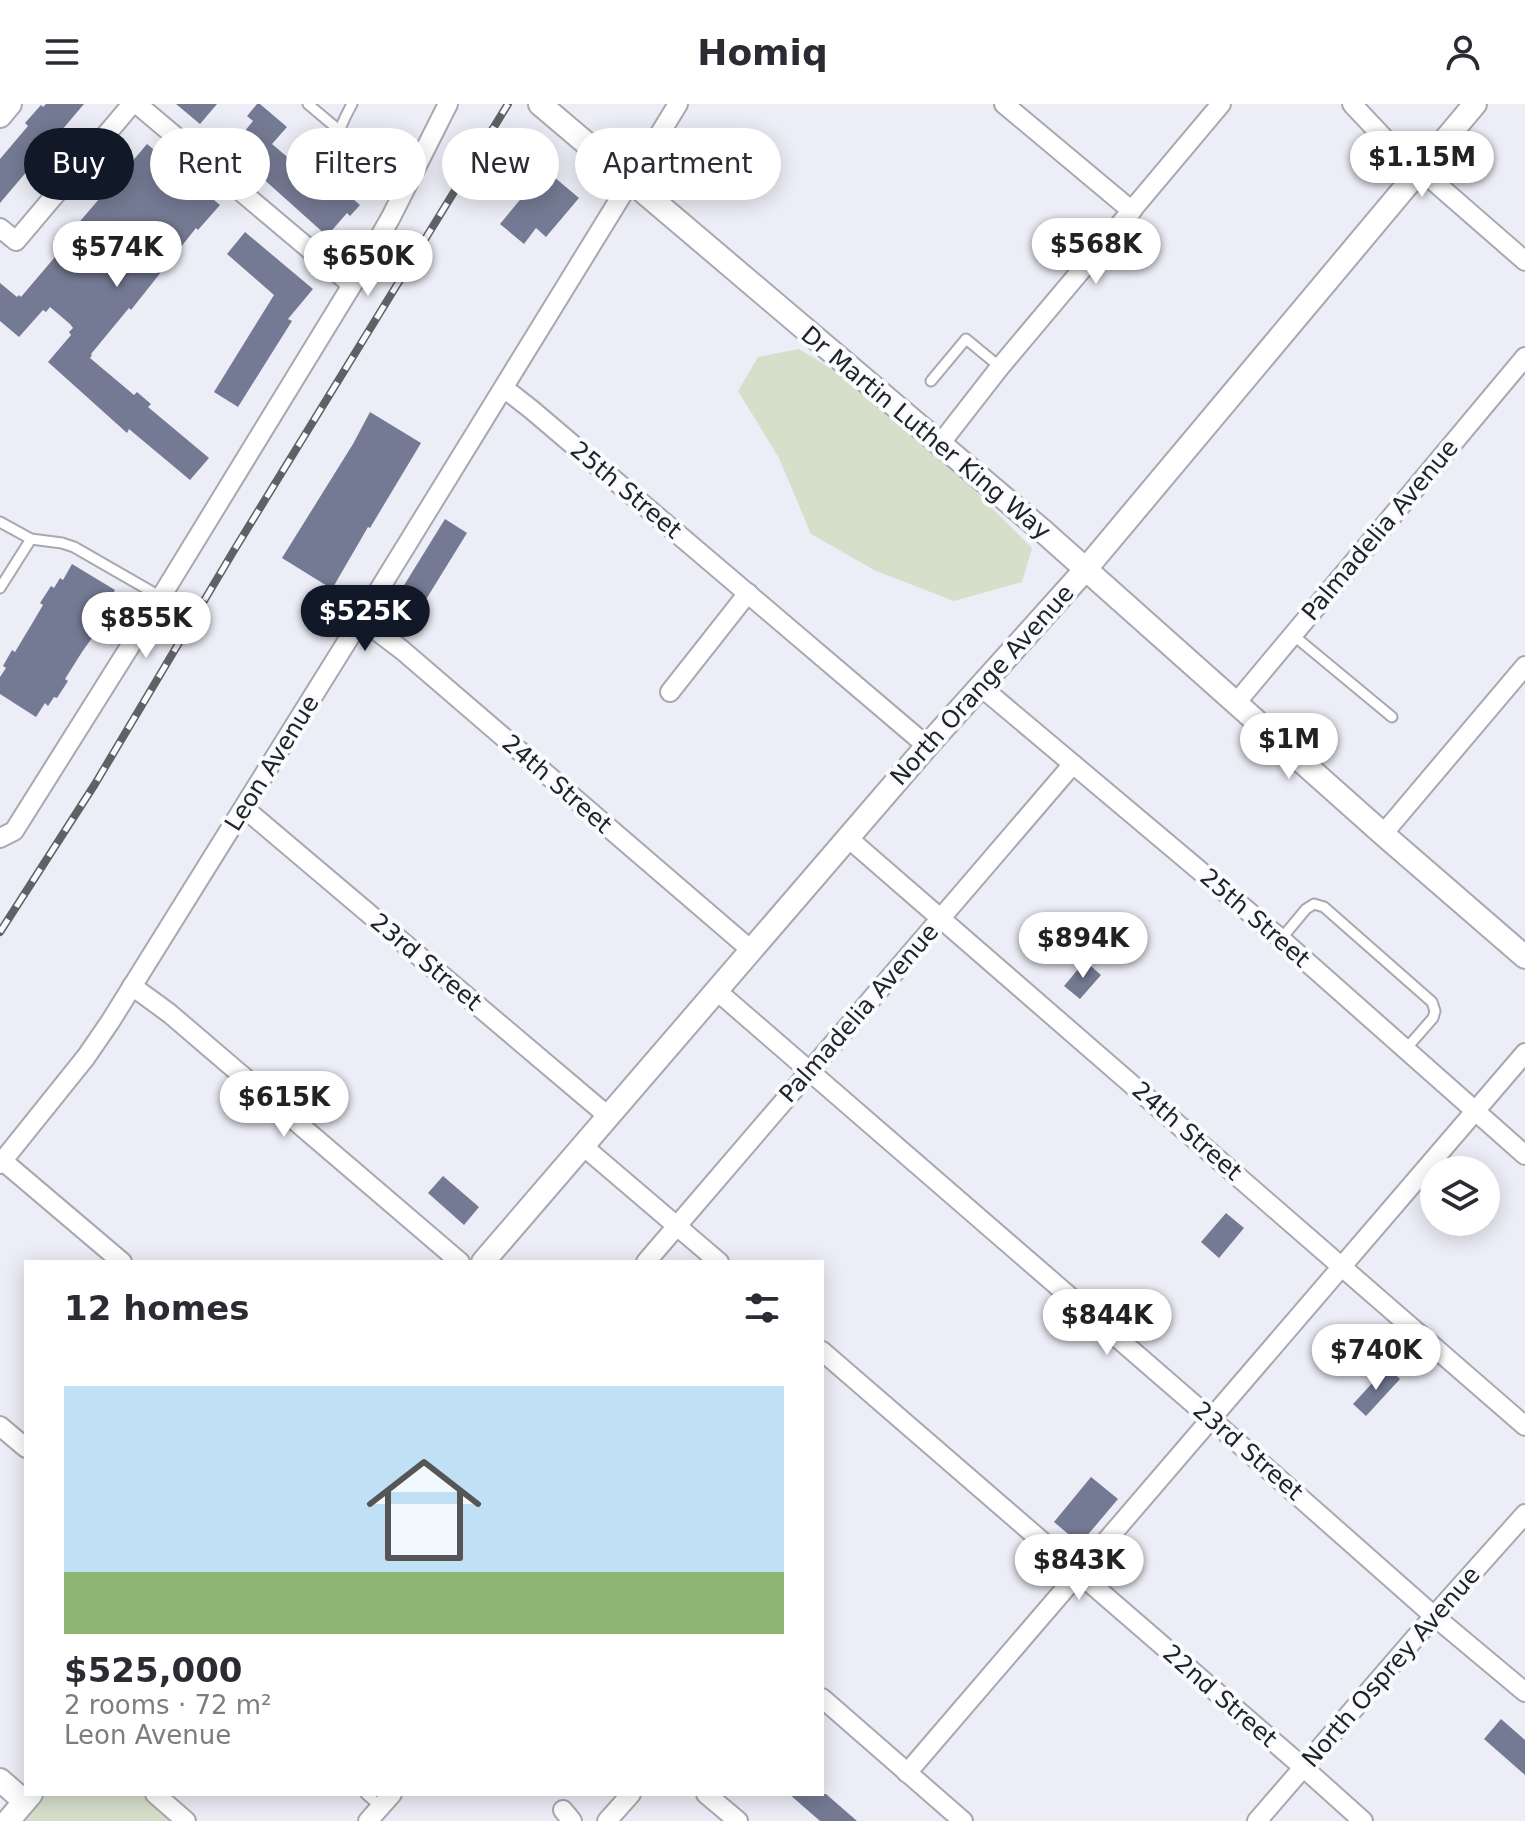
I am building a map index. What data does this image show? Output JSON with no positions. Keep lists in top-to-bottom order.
{
  "streets": {
    "street": [
      "Dr Martin Luther King Way",
      "25th Street",
      "Palmadelia Avenue",
      "North Orange Avenue",
      "Leon Avenue",
      "24th Street",
      "23rd Street",
      "North Osprey Avenue",
      "22nd Street"
    ]
  },
  "crossings": [
    ["Dr Martin Luther King Way", "Palmadelia Avenue"],
    ["Dr Martin Luther King Way", "North Orange Avenue"],
    ["25th Street", "Palmadelia Avenue"],
    ["25th Street", "North Orange Avenue"],
    ["25th Street", "Leon Avenue"],
    ["Palmadelia Avenue", "24th Street"],
    ["Palmadelia Avenue", "23rd Street"],
    ["North Orange Avenue", "24th Street"],
    ["North Orange Avenue", "23rd Street"],
    ["Leon Avenue", "24th Street"],
    ["Leon Avenue", "23rd Street"],
    ["23rd Street", "North Osprey Avenue"],
    ["North Osprey Avenue", "22nd Street"]
  ],
  "page": {
    "header": "Homiq",
    "chip": [
      "Buy",
      "Rent",
      "Filters",
      "New",
      "Apartment"
    ],
    "price": [
      "$1.15M",
      "$568K",
      "$574K",
      "$650K",
      "$525K",
      "$855K",
      "$1M",
      "$894K",
      "$615K",
      "$844K",
      "$740K",
      "$843K"
    ],
    "heading": "12 homes",
    "list": [
      {
        "name": "$525,000",
        "note": "2 rooms · 72 m² · Leon Avenue"
      }
    ]
  }
}
